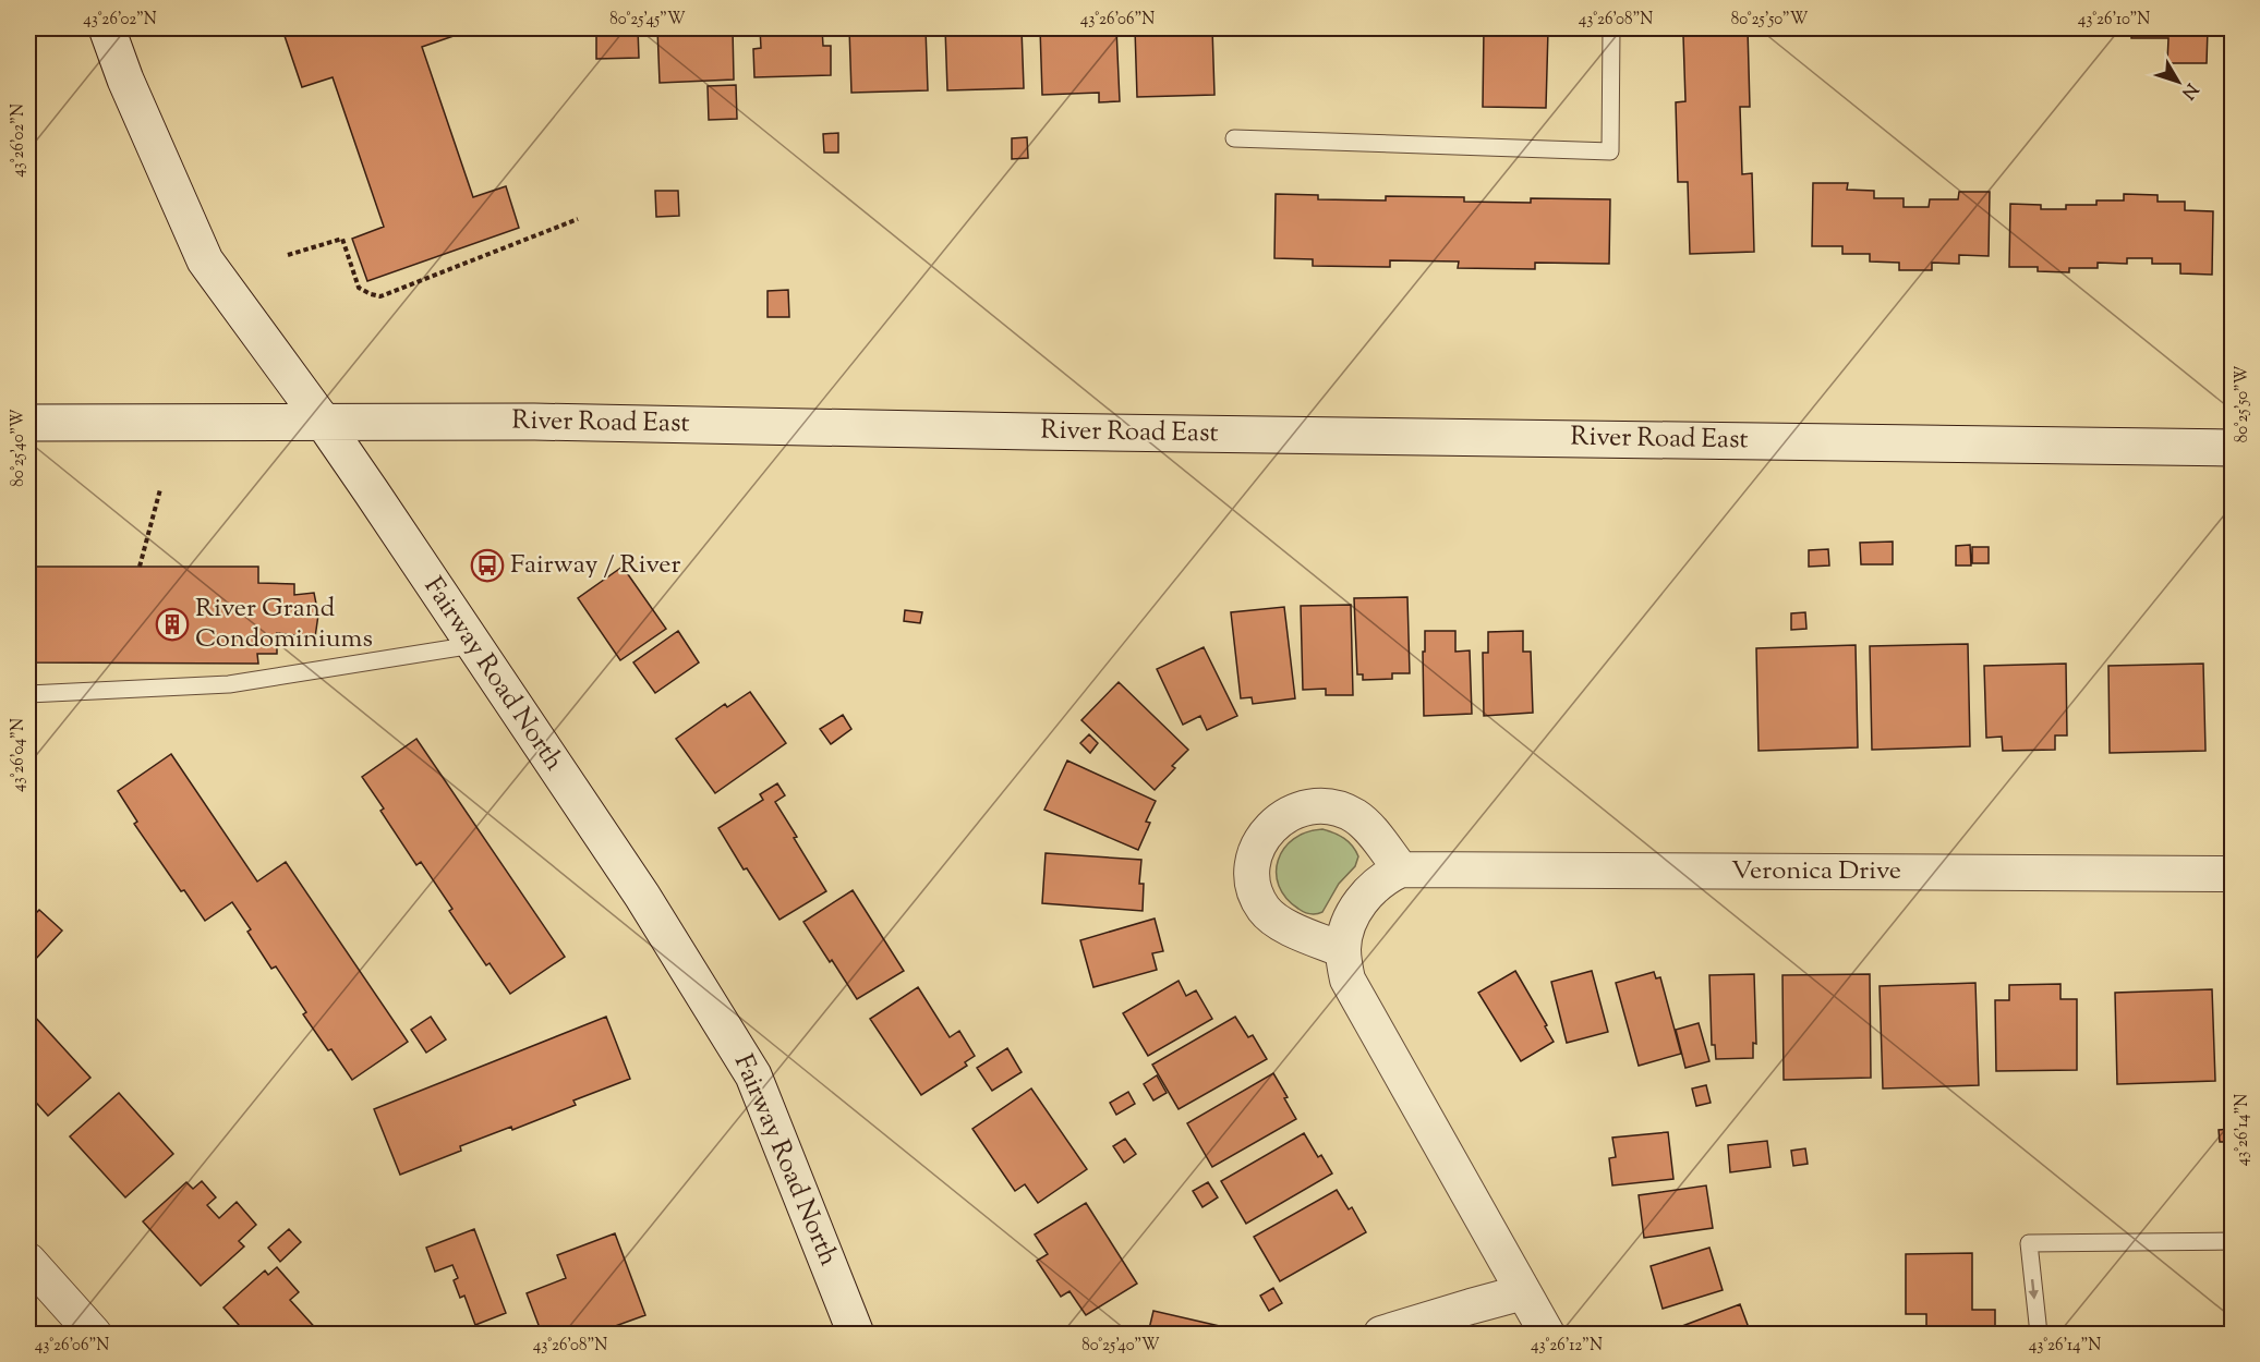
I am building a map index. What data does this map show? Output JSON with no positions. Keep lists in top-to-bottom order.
{
  "streets": {
    "street": ["River Road East", "Fairway Road North", "Veronica Drive"]
  },
  "crossings": [
    ["River Road East", "Fairway Road North"]
  ],
  "places": {
    "bus stop": ["Fairway / River"],
    "building": ["River Grand Condominiums"]
  },
  "north": "bottom right",
  "coordinates": [
    "43°26'02\"N",
    "80°25'45\"W",
    "43°26'06\"N",
    "43°26'08\"N",
    "80°25'50\"W",
    "43°26'10\"N",
    "80°25'40\"W",
    "43°26'04\"N",
    "43°26'14\"N",
    "43°26'12\"N"
  ]
}
